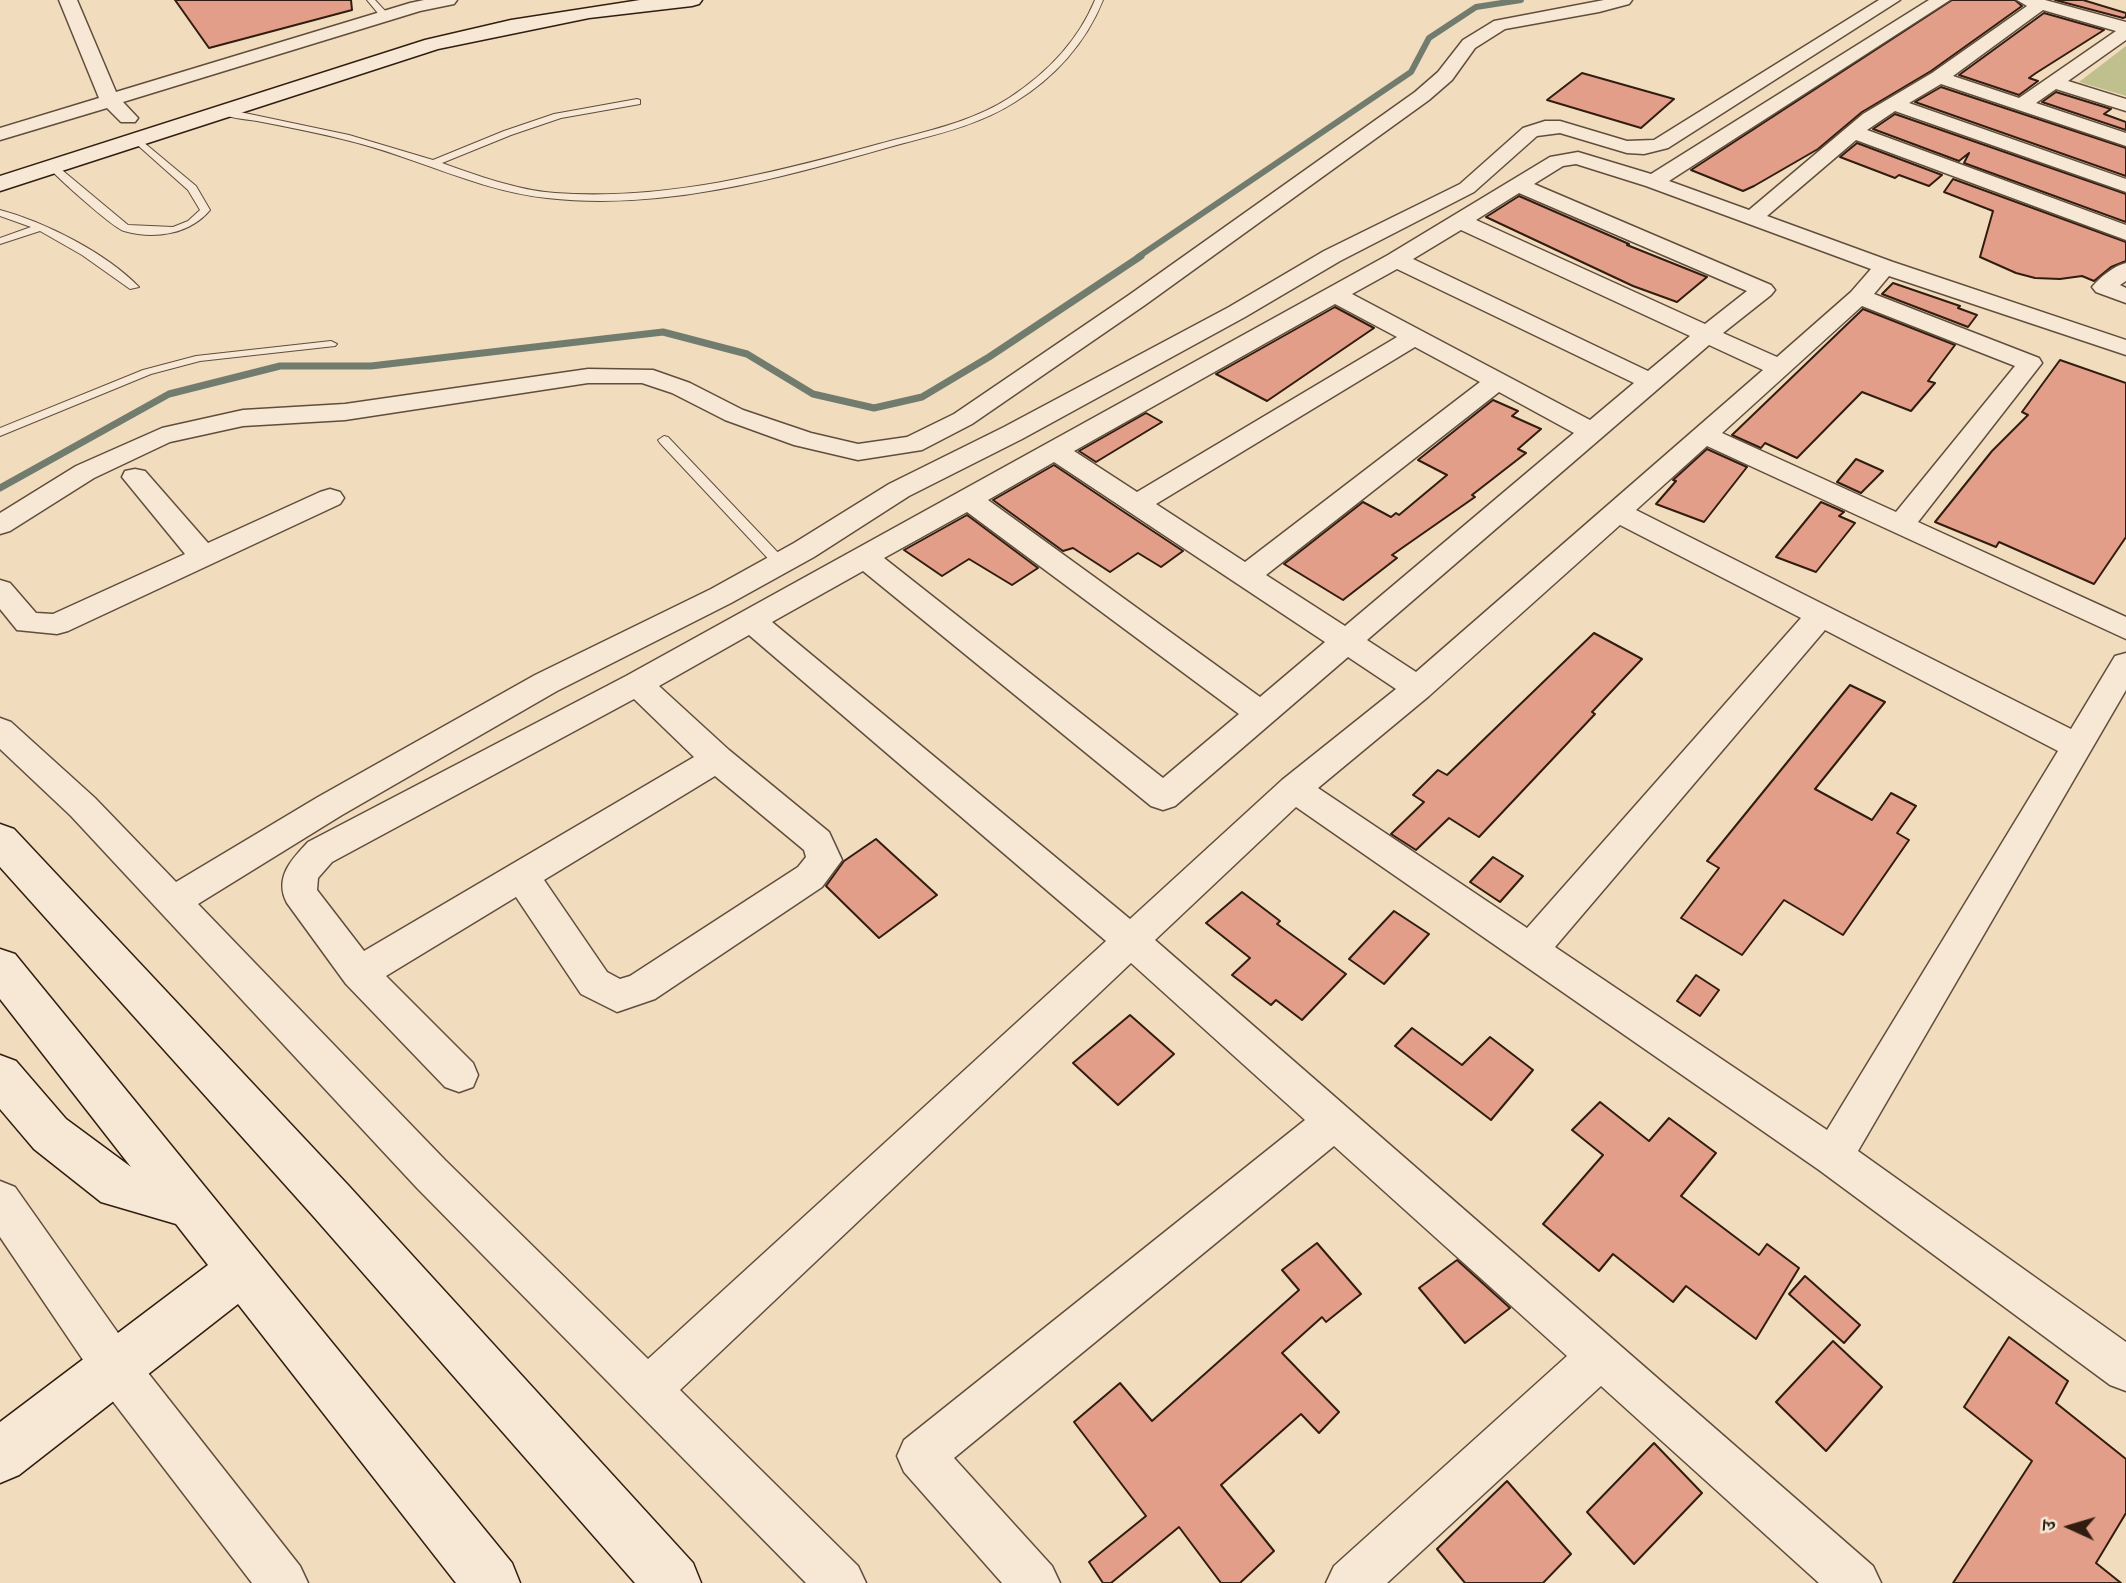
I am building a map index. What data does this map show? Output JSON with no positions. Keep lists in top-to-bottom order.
{
  "north": "left"
}
